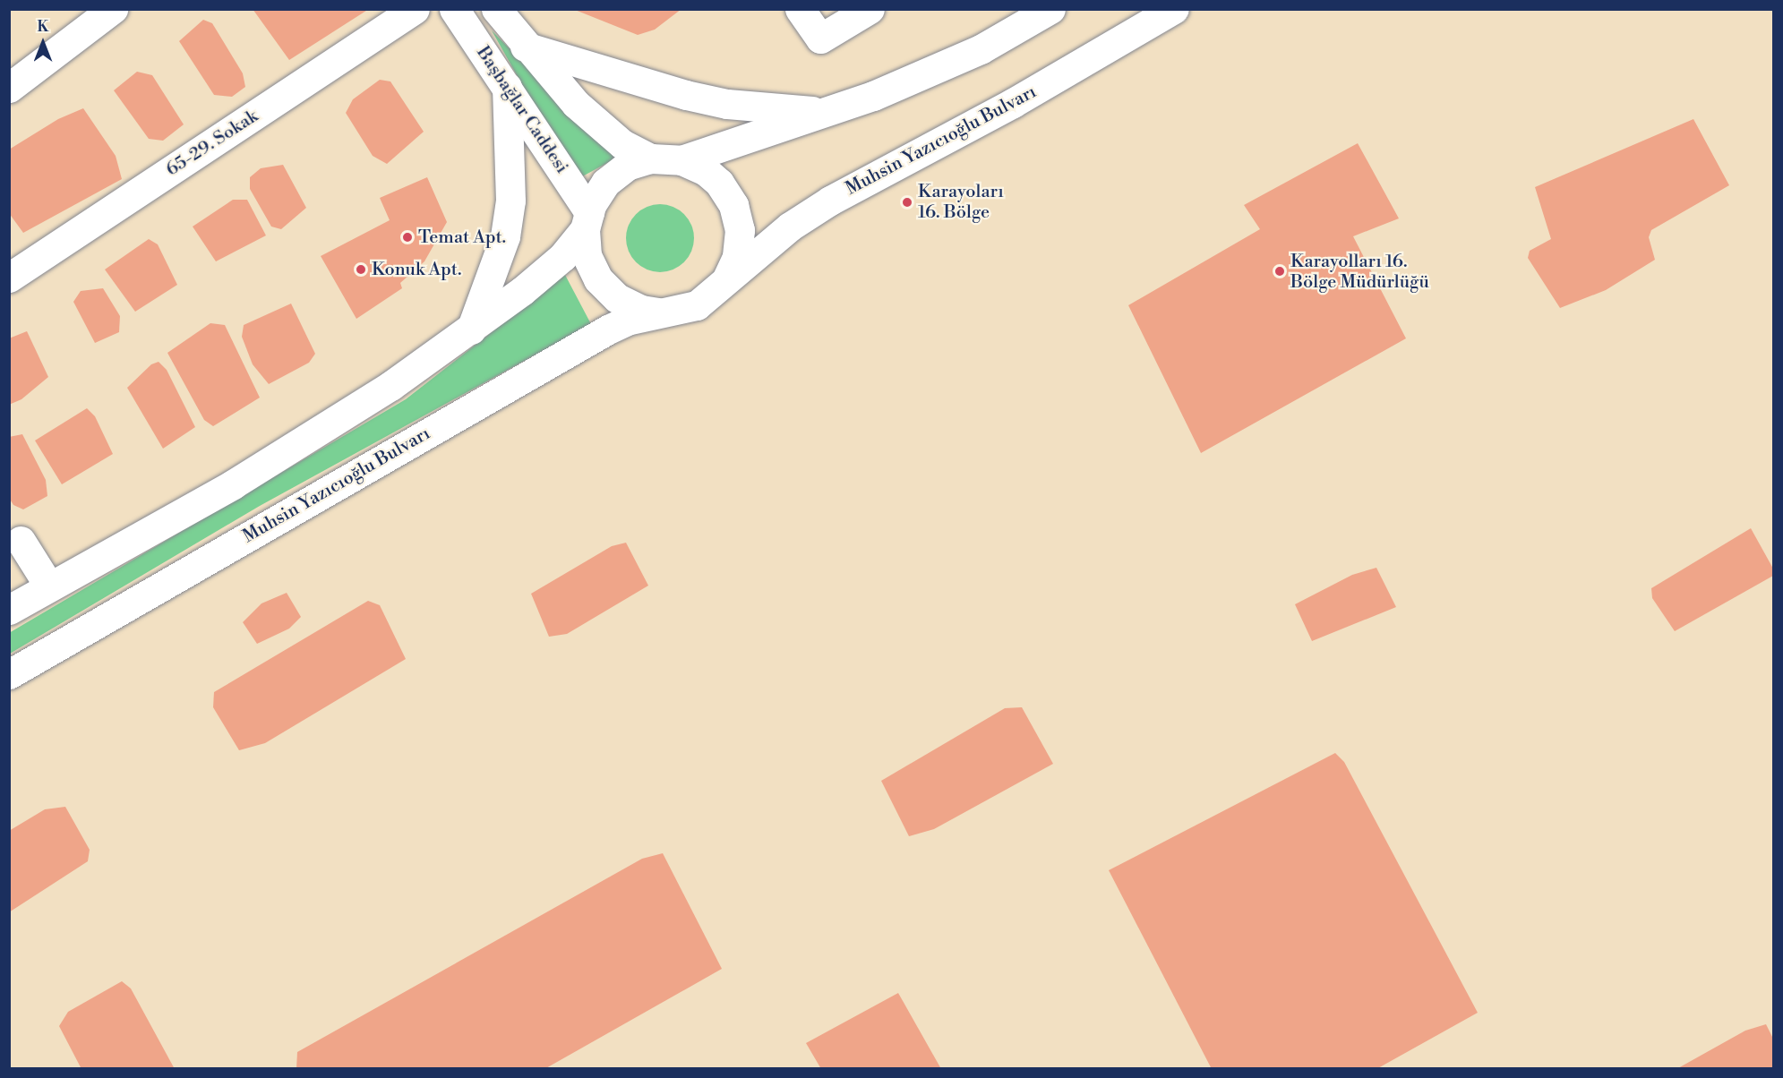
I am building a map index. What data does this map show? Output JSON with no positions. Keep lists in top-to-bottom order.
{
  "streets": {
    "main road": ["Başbağlar Caddesi", "Muhsin Yazıcıoğlu Bulvarı", "65-29. Sokak"]
  },
  "crossings": [
    ["Başbağlar Caddesi", "Muhsin Yazıcıoğlu Bulvarı"]
  ],
  "places": [
    "Karayoları 16. Bölge",
    "Temat Apt.",
    "Konuk Apt.",
    "Karayolları 16. Bölge Müdürlüğü"
  ],
  "north": "top"
}
